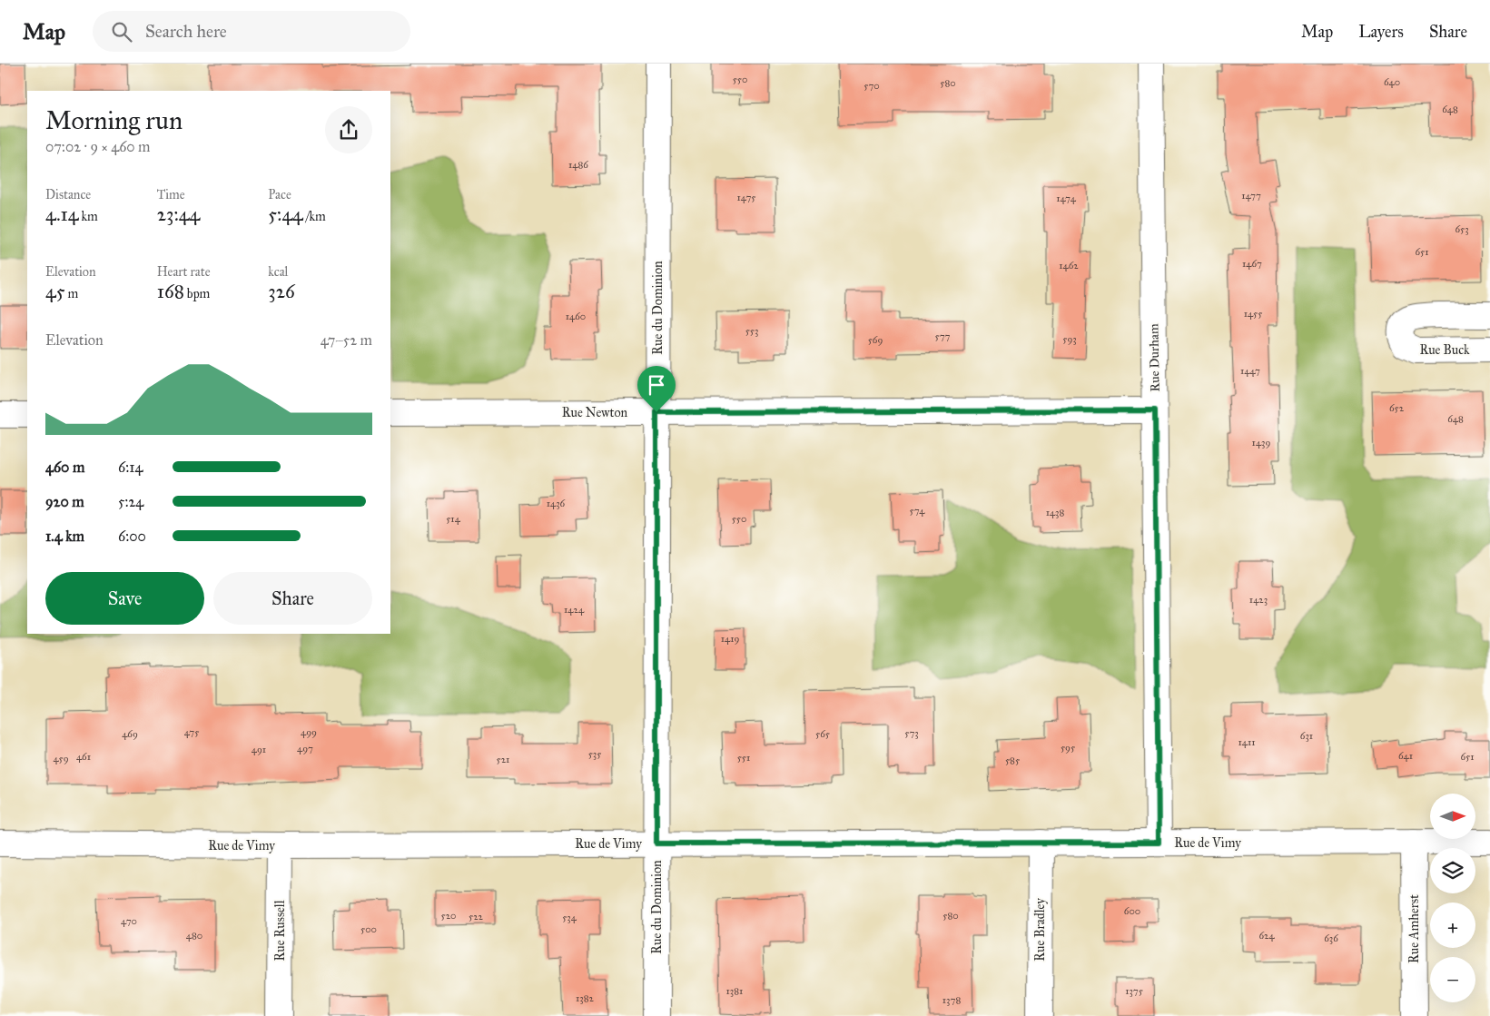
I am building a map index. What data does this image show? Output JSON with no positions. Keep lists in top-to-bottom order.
{
  "streets": {
    "street": [
      "Rue du Dominion",
      "Rue Buck",
      "Rue Durham",
      "Rue Newton",
      "Rue de Vimy",
      "Rue Amherst",
      "Rue Bradley",
      "Rue Russell"
    ]
  },
  "crossings": [
    ["Rue du Dominion", "Rue Newton"],
    ["Rue du Dominion", "Rue de Vimy"],
    ["Rue Durham", "Rue Newton"],
    ["Rue Durham", "Rue de Vimy"],
    ["Rue de Vimy", "Rue Amherst"],
    ["Rue de Vimy", "Rue Bradley"],
    ["Rue de Vimy", "Rue Russell"]
  ],
  "house_numbers": [
    "550",
    "640",
    "580",
    "570",
    "648",
    "1486",
    "1477",
    "1475",
    "1474",
    "653",
    "651",
    "1467",
    "1462",
    "1455",
    "1460",
    "553",
    "577",
    "593",
    "569",
    "1447",
    "652",
    "648",
    "1439",
    "1436",
    "574",
    "1438",
    "514",
    "550",
    "1423",
    "1424",
    "1419",
    "475",
    "499",
    "573",
    "469",
    "565",
    "631",
    "1411",
    "595",
    "497",
    "491",
    "535",
    "641",
    "461",
    "651",
    "551",
    "459",
    "521",
    "585",
    "600",
    "520",
    "580",
    "522",
    "534",
    "470",
    "500",
    "480",
    "624",
    "636",
    "1381",
    "1375",
    "1382",
    "1378"
  ],
  "north": "right",
  "page": {
    "header": "Map",
    "search": "Search here",
    "nav": ["Map", "Layers", "Share"],
    "heading": ["Morning run", "07:02 · 9 × 460 m"],
    "stats": [
      ["Distance", "4.14 km"],
      ["Time", "23:44"],
      ["Pace", "5:44 /km"],
      ["Elevation", "45 m"],
      ["Heart rate", "168 bpm"],
      ["kcal", "326"]
    ],
    "chart": ["Elevation", "47–52 m"],
    "list": [
      {
        "name": "460 m",
        "note": "6:14"
      },
      {
        "name": "920 m",
        "note": "5:24"
      },
      {
        "name": "1.4 km",
        "note": "6:00"
      }
    ],
    "buttons": ["Save", "Share"],
    "map_buttons": ["+", "−"]
  }
}
